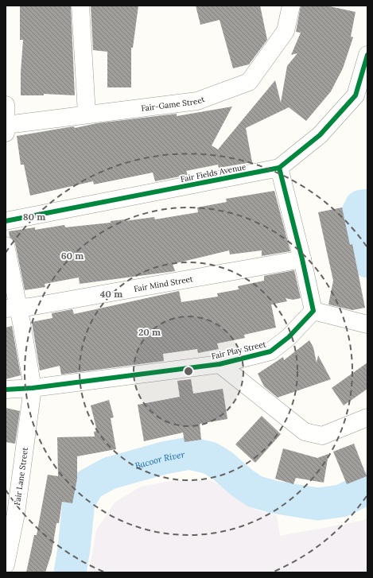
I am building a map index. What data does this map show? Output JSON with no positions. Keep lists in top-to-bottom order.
{
  "streets": {
    "street": [
      "Fair-Game Street",
      "Fair Fields Avenue",
      "Fair Mind Street",
      "Fair Play Street",
      "Fair Lane Street"
    ]
  },
  "crossings": [
    ["Fair Mind Street", "Fair Lane Street"],
    ["Fair Play Street", "Fair Lane Street"]
  ],
  "water": ["Bacoor River"],
  "rings": [
    "80 m",
    "60 m",
    "40 m",
    "20 m"
  ]
}
